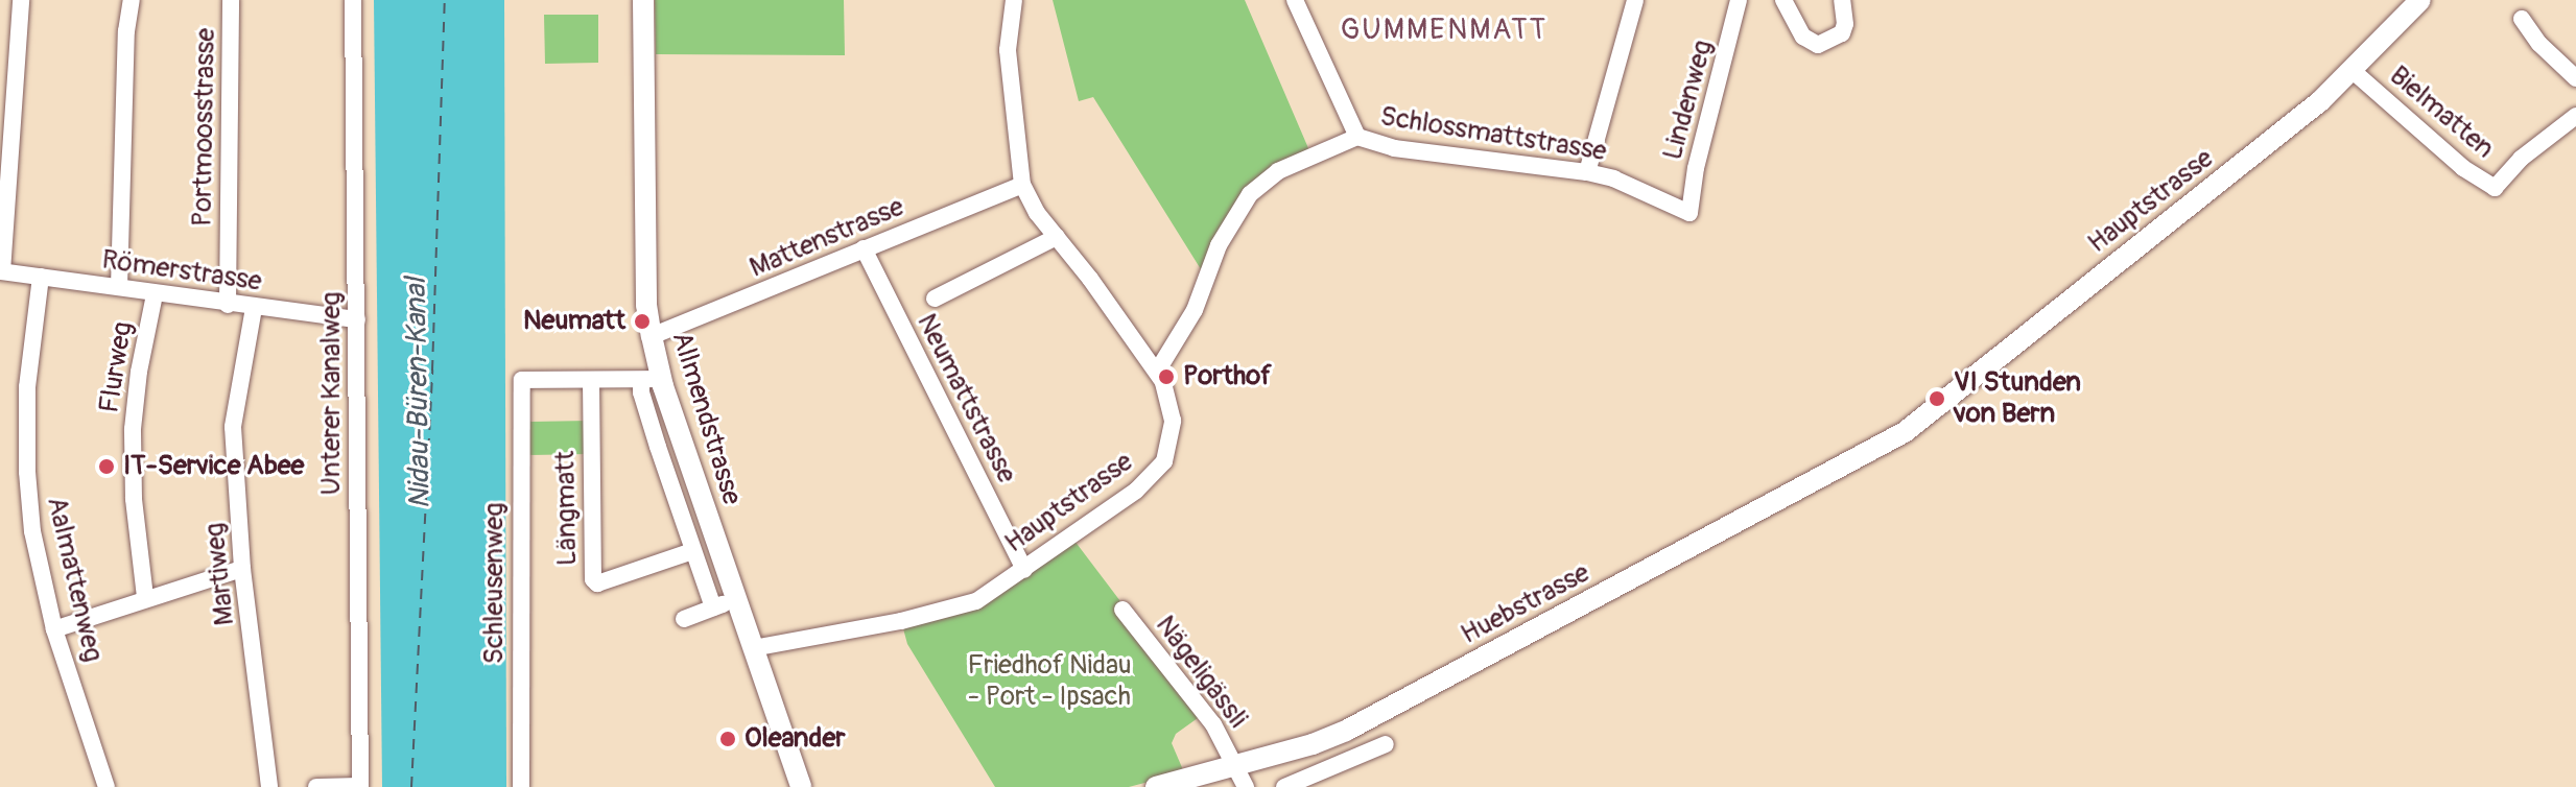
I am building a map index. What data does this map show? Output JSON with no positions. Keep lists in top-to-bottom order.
{
  "streets": {
    "main road": ["Hauptstrasse", "Allmendstrasse", "Huebstrasse"],
    "street": [
      "Lindenweg",
      "Bielmatten",
      "Portmoosstrasse",
      "Schlossmattstrasse",
      "Mattenstrasse",
      "Römerstrasse",
      "Flurweg",
      "Unterer Kanalweg",
      "Neumattstrasse",
      "Längmatt",
      "Martiweg",
      "Aalmattenweg",
      "Schleusenweg",
      "Nägeligässli"
    ]
  },
  "crossings": [
    ["Lindenweg", "Schlossmattstrasse"],
    ["Bielmatten", "Hauptstrasse"],
    ["Portmoosstrasse", "Römerstrasse"],
    ["Schlossmattstrasse", "Hauptstrasse"],
    ["Hauptstrasse", "Mattenstrasse"],
    ["Hauptstrasse", "Neumattstrasse"],
    ["Hauptstrasse", "Allmendstrasse"],
    ["Hauptstrasse", "Huebstrasse"],
    ["Mattenstrasse", "Neumattstrasse"],
    ["Mattenstrasse", "Allmendstrasse"],
    ["Römerstrasse", "Flurweg"],
    ["Römerstrasse", "Unterer Kanalweg"],
    ["Römerstrasse", "Martiweg"],
    ["Römerstrasse", "Aalmattenweg"],
    ["Längmatt", "Schleusenweg"],
    ["Huebstrasse", "Nägeligässli"]
  ],
  "districts": ["GUMMENMATT"],
  "water": ["Nidau-Büren-Kanal"],
  "parks": ["Friedhof Nidau - Port - Ipsach"],
  "places": [
    "Neumatt",
    "Porthof",
    "VI Stunden von Bern",
    "IT-Service Abee",
    "Oleander"
  ]
}
